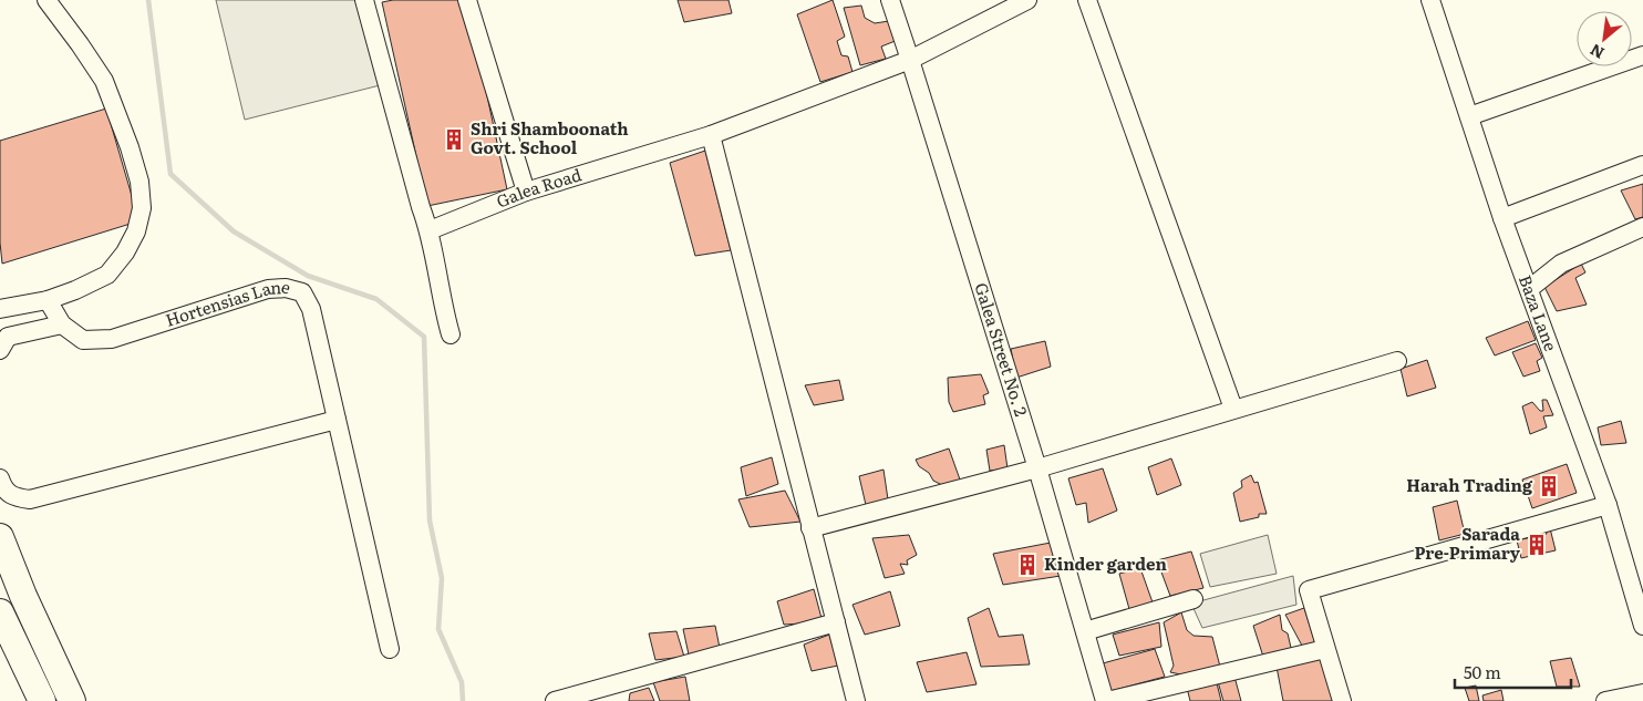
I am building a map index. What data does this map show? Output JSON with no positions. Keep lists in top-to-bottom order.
{
  "streets": {
    "street": [
      "Galea Road",
      "Hortensias Lane",
      "Baza Lane",
      "Galea Street No. 2"
    ]
  },
  "crossings": [
    ["Galea Road", "Galea Street No. 2"]
  ],
  "places": {
    "building": [
      "Shri Shamboonath Govt. School",
      "Harah Trading",
      "Sarada Pre-Primary",
      "Kinder garden"
    ]
  },
  "scale_bar": "50 m",
  "north": "bottom left"
}
